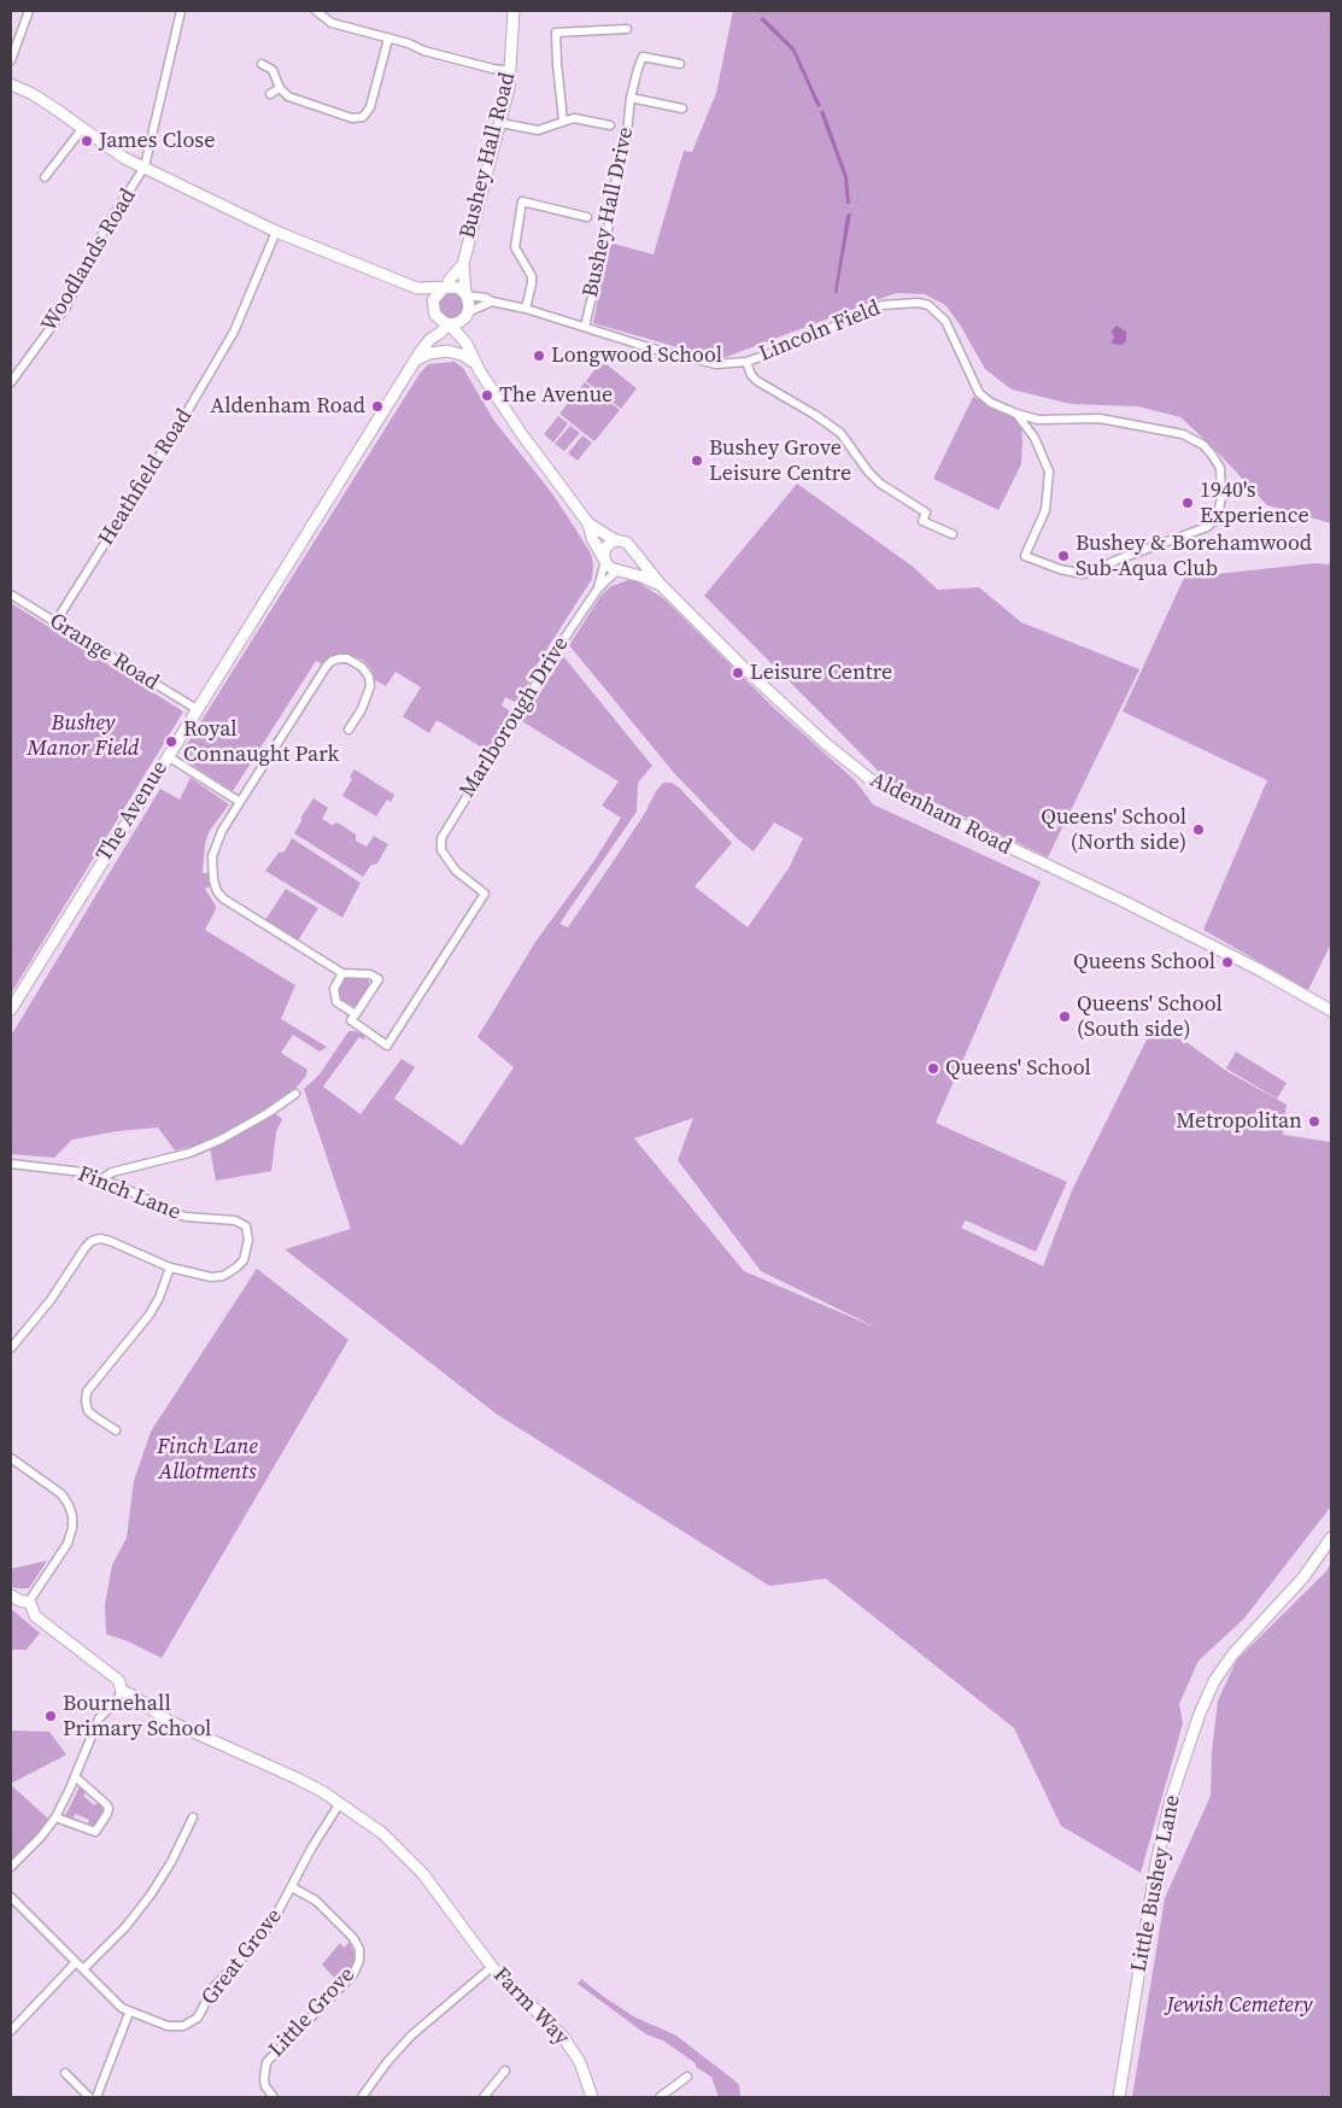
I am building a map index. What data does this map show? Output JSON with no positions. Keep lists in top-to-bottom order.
{
  "streets": {
    "street": [
      "Bushey Hall Road",
      "Bushey Hall Drive",
      "Woodlands Road",
      "Lincoln Field",
      "Heathfield Road",
      "Grange Road",
      "Marlborough Drive",
      "The Avenue",
      "Aldenham Road",
      "Finch Lane",
      "Little Bushey Lane",
      "Great Grove",
      "Farm Way",
      "Little Grove"
    ]
  },
  "crossings": [
    ["Bushey Hall Road", "Lincoln Field"],
    ["Bushey Hall Road", "The Avenue"],
    ["Bushey Hall Drive", "Lincoln Field"],
    ["Lincoln Field", "The Avenue"],
    ["Heathfield Road", "Grange Road"],
    ["Grange Road", "The Avenue"],
    ["Marlborough Drive", "Aldenham Road"],
    ["Great Grove", "Farm Way"],
    ["Great Grove", "Little Grove"]
  ],
  "parks": ["Bushey Manor Field", "Finch Lane Allotments", "Jewish Cemetery"],
  "places": [
    "James Close",
    "Longwood School",
    "The Avenue",
    "Aldenham Road",
    "Bushey Grove Leisure Centre",
    "1940's Experience",
    "Bushey & Borehamwood Sub-Aqua Club",
    "Leisure Centre",
    "Royal Connaught Park",
    "Queens' School (North side)",
    "Queens School",
    "Queens' School (South side)",
    "Queens' School",
    "Metropolitan",
    "Bournehall Primary School"
  ]
}
